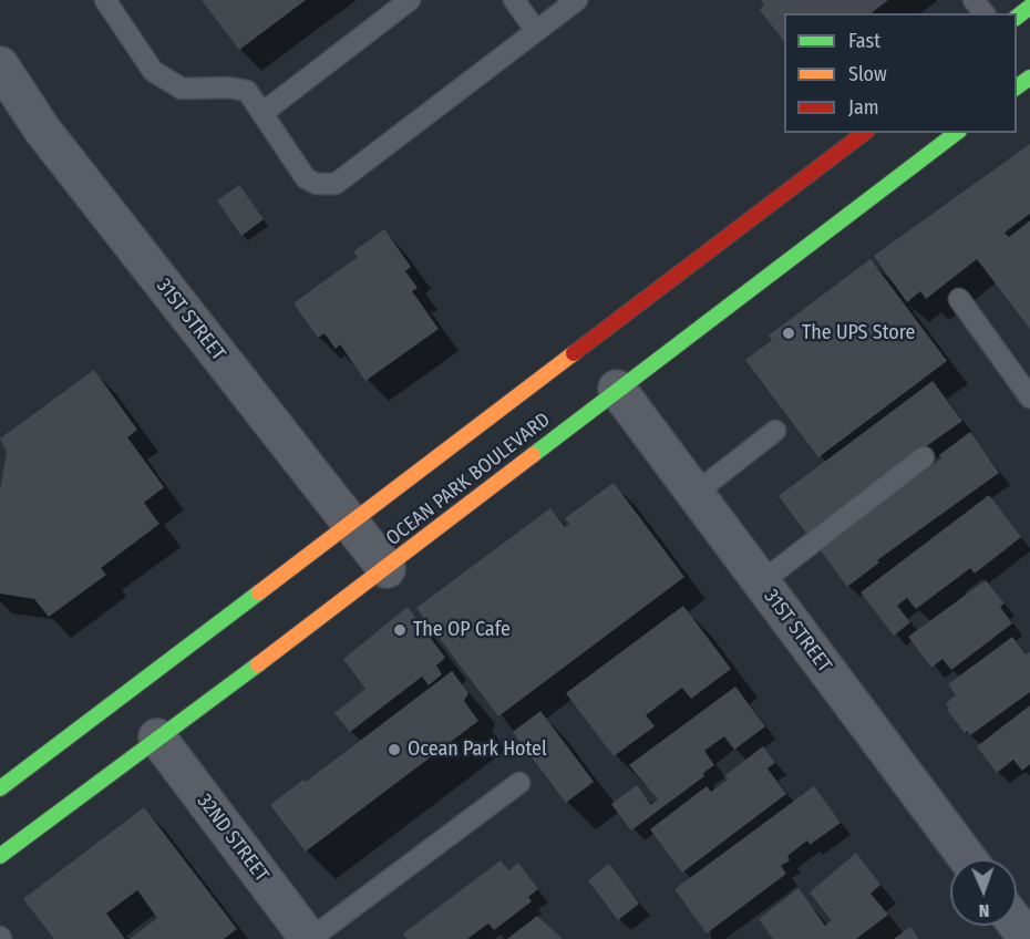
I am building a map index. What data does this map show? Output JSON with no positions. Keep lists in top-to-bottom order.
{
  "streets": {
    "street": ["31ST STREET", "OCEAN PARK BOULEVARD", "32ND STREET"]
  },
  "crossings": [
    ["31ST STREET", "OCEAN PARK BOULEVARD"],
    ["OCEAN PARK BOULEVARD", "32ND STREET"]
  ],
  "places": ["The UPS Store", "The OP Cafe", "Ocean Park Hotel"],
  "legend": ["Fast", "Slow", "Jam"],
  "north": "bottom"
}
